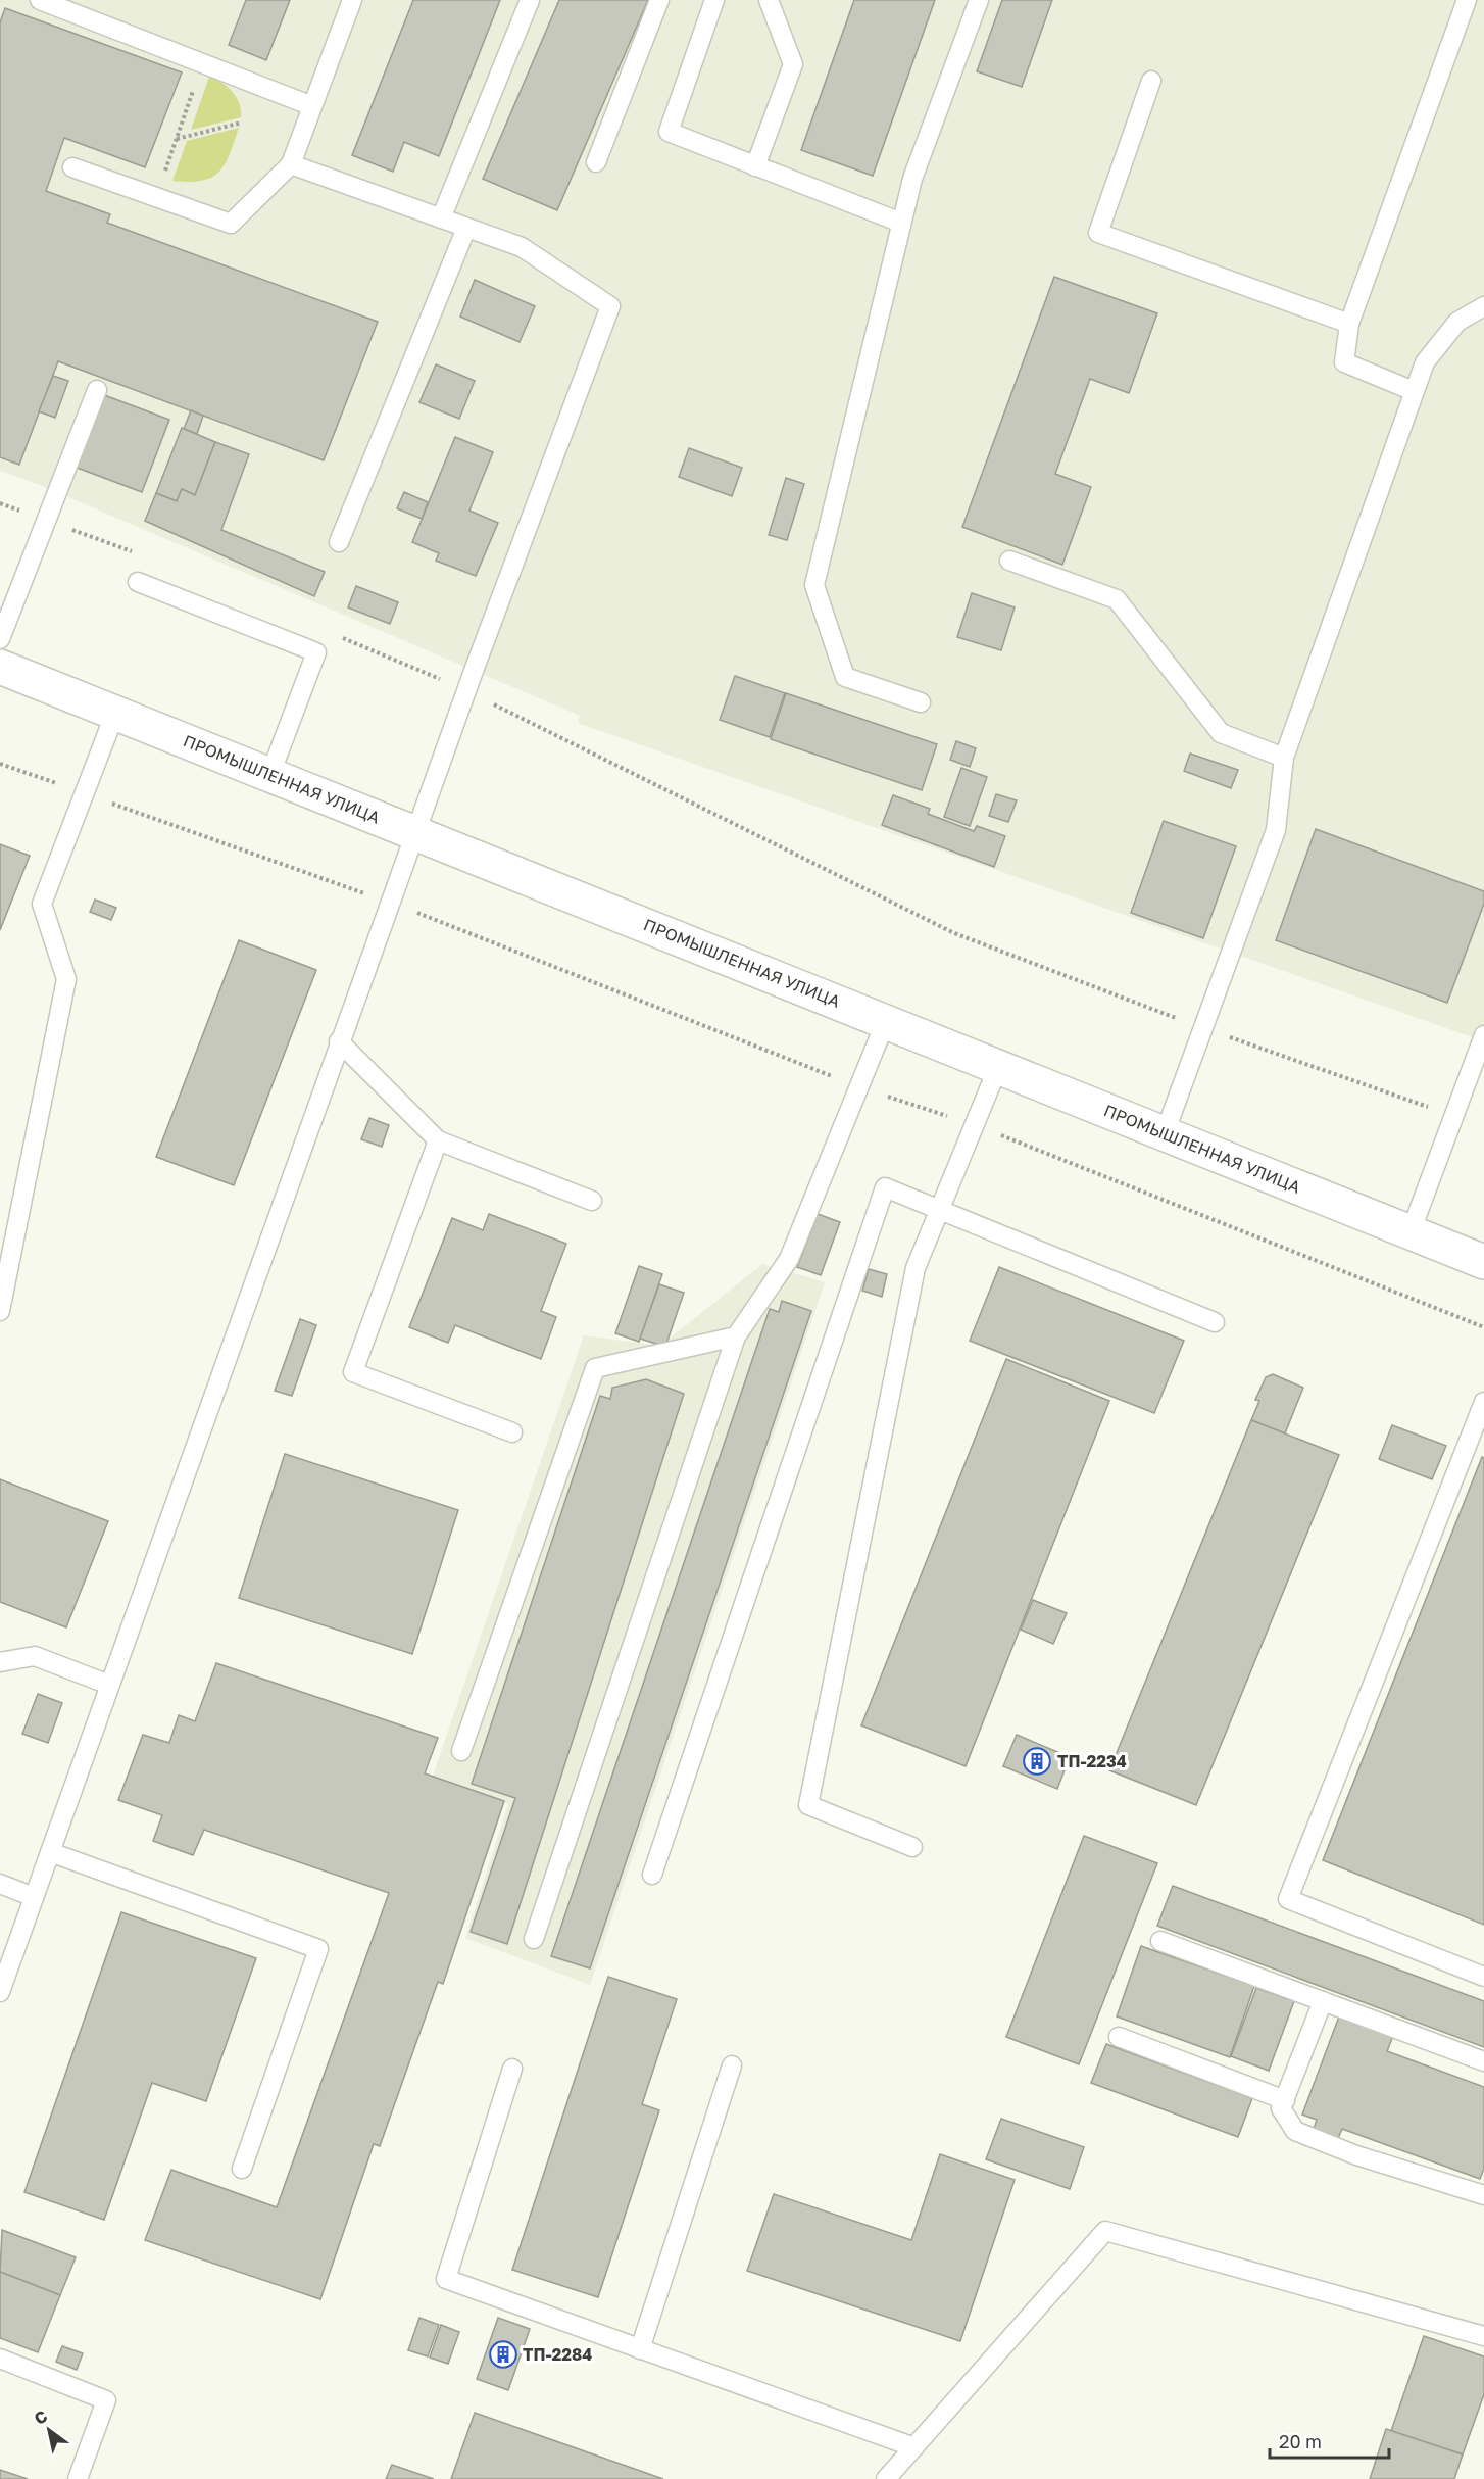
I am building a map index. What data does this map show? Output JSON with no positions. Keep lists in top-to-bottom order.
{
  "streets": {
    "street": ["ПРОМЫШЛЕННАЯ УЛИЦА"]
  },
  "places": {
    "building": ["ТП-2234", "ТП-2284"]
  },
  "scale_bar": "20 m",
  "north": "top left"
}
